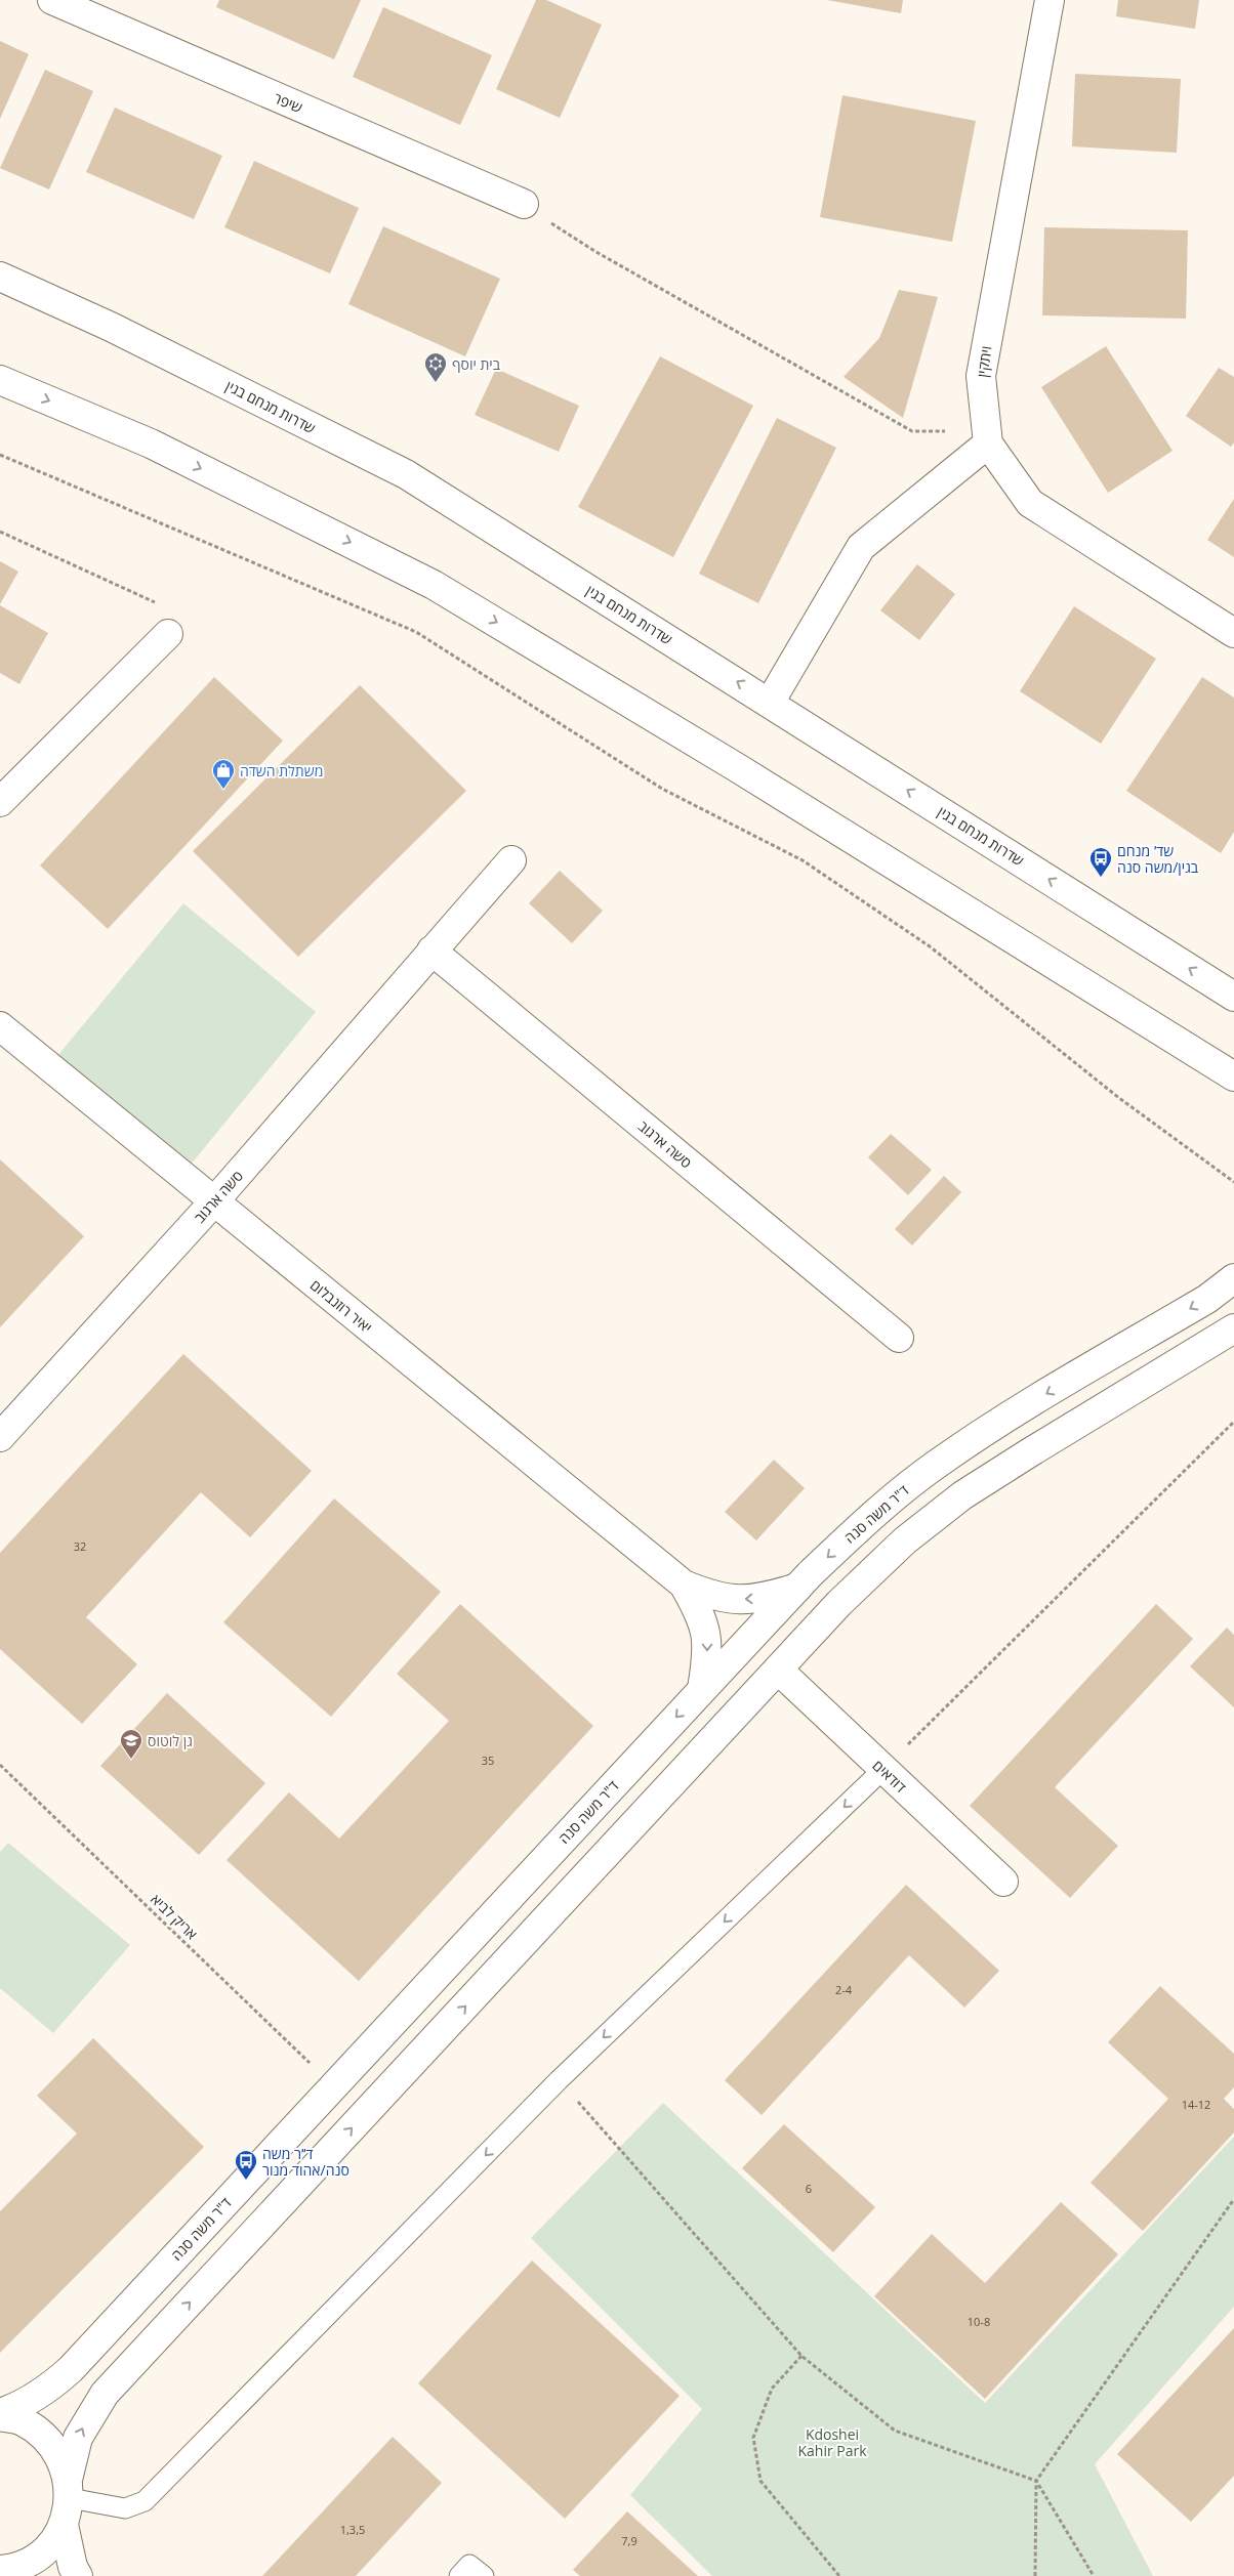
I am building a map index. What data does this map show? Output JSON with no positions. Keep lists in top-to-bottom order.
{
  "streets": {
    "street": [
      "שיפר",
      "ויתקין",
      "שדרות מנחם בגין",
      "סשה ארגוב",
      "יאיר רוזנבלום",
      "ד\"ר משה סנה",
      "דודאים"
    ],
    "path": ["אריק לביא"]
  },
  "crossings": [
    ["סשה ארגוב", "יאיר רוזנבלום"],
    ["יאיר רוזנבלום", "ד\"ר משה סנה"],
    ["ד\"ר משה סנה", "אריק לביא"]
  ],
  "parks": ["Kdoshei Kahir Park"],
  "places": {
    "synagogue": ["בית יוסף"],
    "shop": ["משתלת השדה"],
    "bus stop": ["שד׳ מנחם בגין/משה סנה", "ד״ר משה סנה/אהוד מנור"],
    "school or university": ["גן לוטוס"]
  },
  "house_numbers": [
    "32",
    "35",
    "2-4",
    "14-12",
    "6",
    "10-8",
    "1,3,5",
    "7,9"
  ]
}
